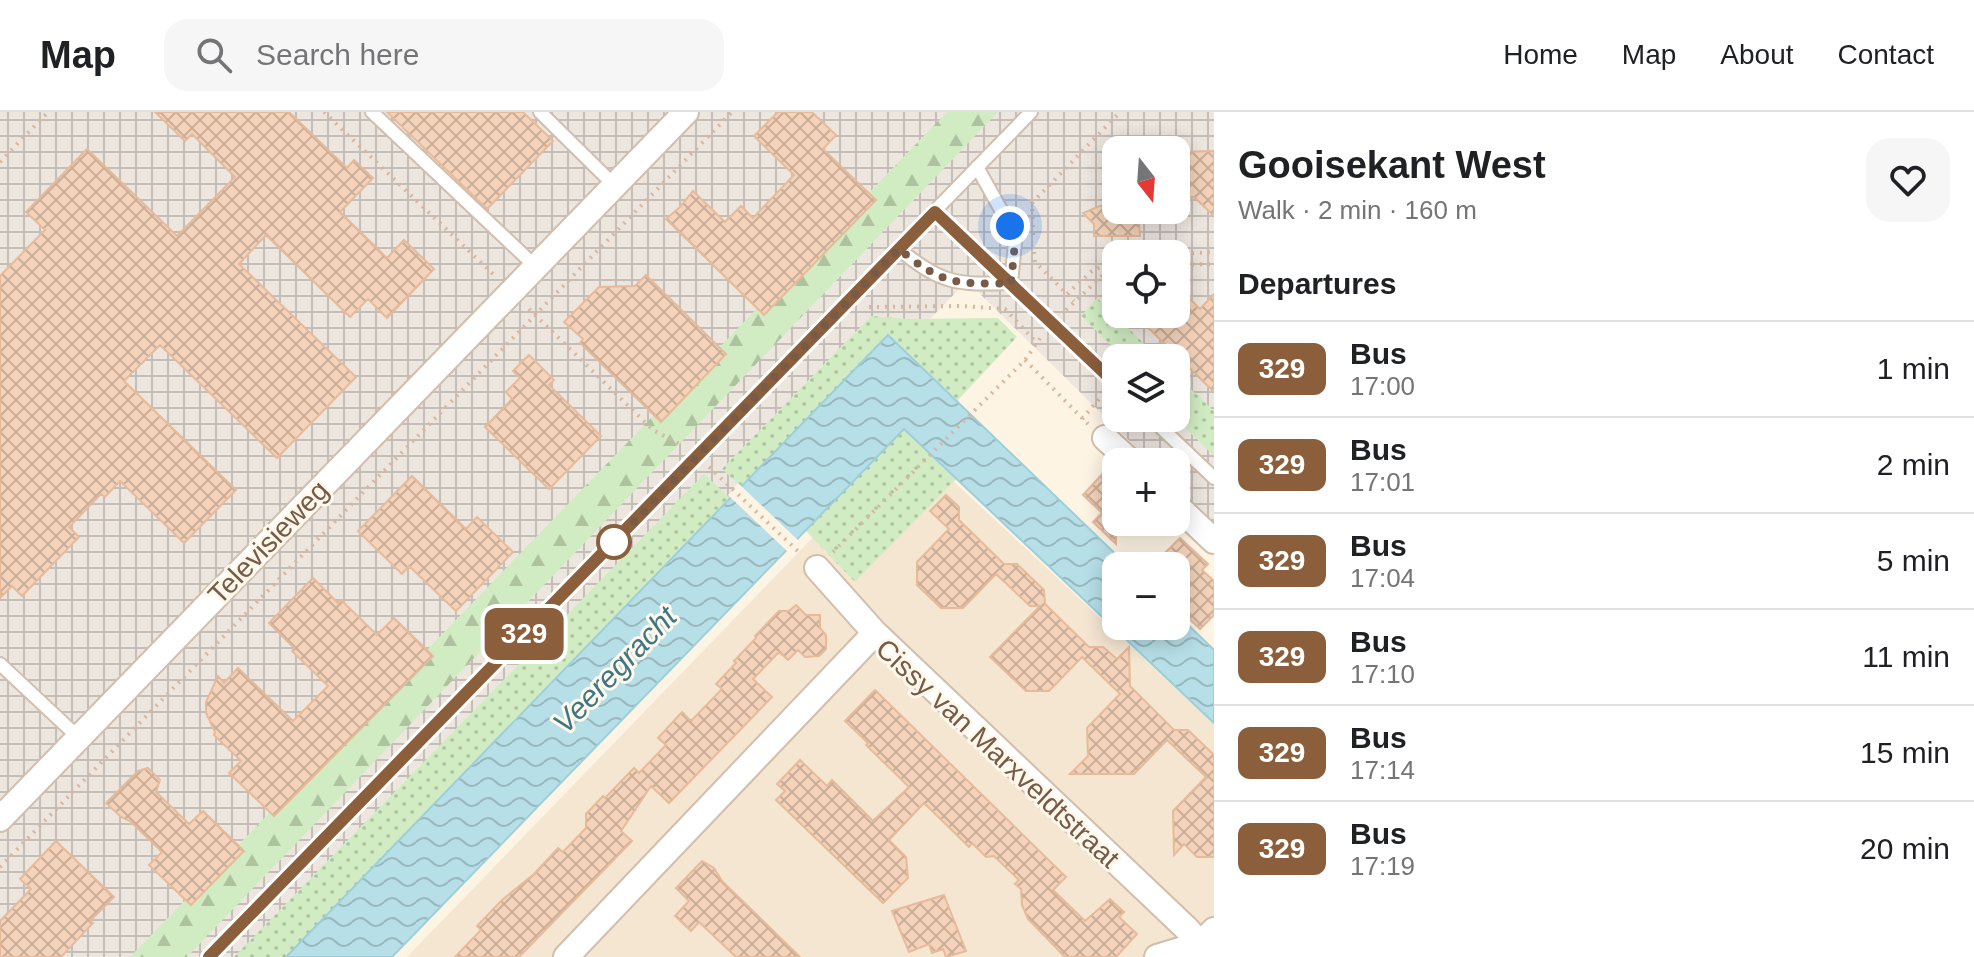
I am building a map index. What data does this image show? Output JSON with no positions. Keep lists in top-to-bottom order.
{
  "streets": {
    "street": ["Televisieweg", "Cissy van Marxveldtstraat"]
  },
  "water": ["Veeregracht"],
  "lines": ["bus line 329"],
  "north": "bottom",
  "page": {
    "header": "Map",
    "search": "Search here",
    "nav": [
      "Home",
      "Map",
      "About",
      "Contact"
    ],
    "on_map": "329",
    "heading": [
      ["Gooisekant West", "Walk · 2 min · 160 m"],
      "Departures"
    ],
    "map_buttons": ["+", "−"],
    "list": [
      {
        "mark": "329",
        "name": "Bus",
        "note": "17:00",
        "value": "1 min"
      },
      {
        "mark": "329",
        "name": "Bus",
        "note": "17:01",
        "value": "2 min"
      },
      {
        "mark": "329",
        "name": "Bus",
        "note": "17:04",
        "value": "5 min"
      },
      {
        "mark": "329",
        "name": "Bus",
        "note": "17:10",
        "value": "11 min"
      },
      {
        "mark": "329",
        "name": "Bus",
        "note": "17:14",
        "value": "15 min"
      },
      {
        "mark": "329",
        "name": "Bus",
        "note": "17:19",
        "value": "20 min"
      }
    ]
  }
}
